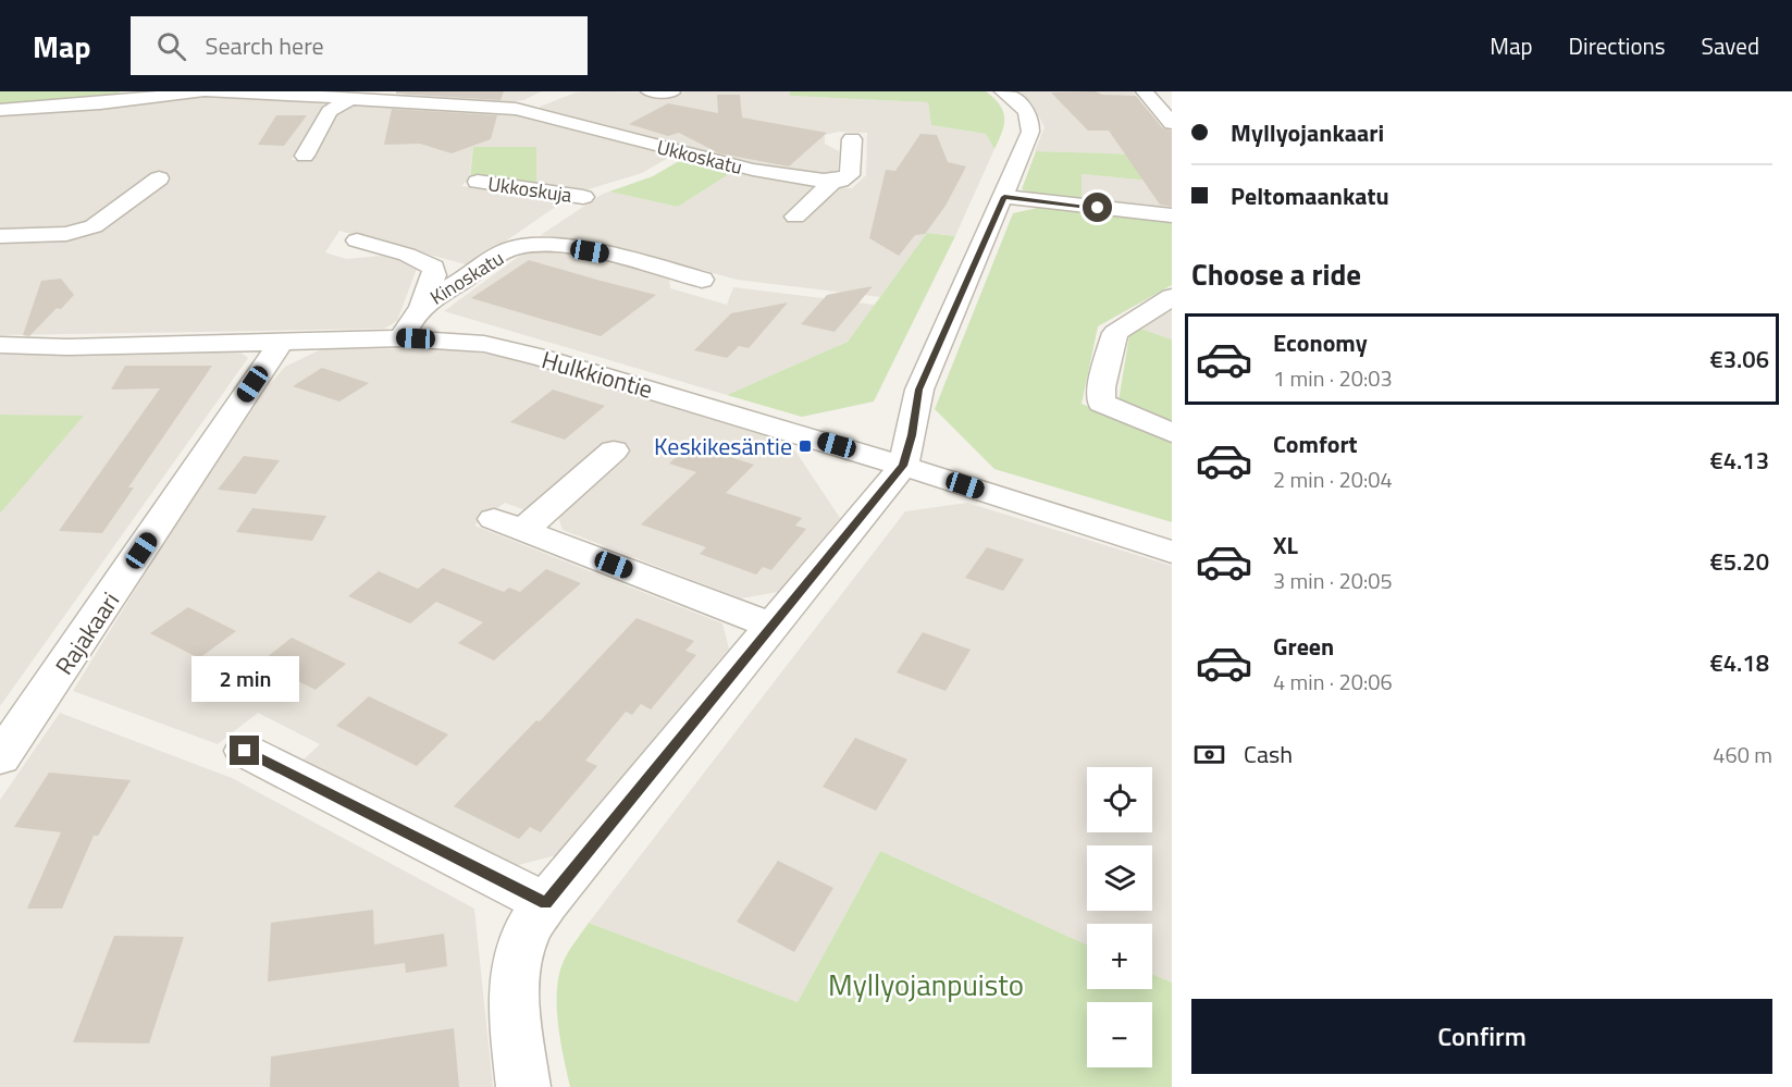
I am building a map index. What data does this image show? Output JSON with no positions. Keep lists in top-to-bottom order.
{
  "streets": {
    "street": [
      "Ukkoskatu",
      "Ukkoskuja",
      "Kinoskatu",
      "Hulkkiontie",
      "Rajakaari"
    ]
  },
  "crossings": [
    ["Ukkoskuja", "Kinoskatu"],
    ["Kinoskatu", "Hulkkiontie"],
    ["Hulkkiontie", "Rajakaari"]
  ],
  "parks": ["Myllyojanpuisto"],
  "places": {
    "transit": ["Keskikesäntie"]
  },
  "page": {
    "header": "Map",
    "search": "Search here",
    "nav": ["Map", "Directions", "Saved"],
    "banner": ["Myllyojankaari", "Peltomaankatu"],
    "heading": "Choose a ride",
    "list": [
      {
        "name": "Economy",
        "note": "1 min · 20:03",
        "value": "€3.06"
      },
      {
        "name": "Comfort",
        "note": "2 min · 20:04",
        "value": "€4.13"
      },
      {
        "name": "XL",
        "note": "3 min · 20:05",
        "value": "€5.20"
      },
      {
        "name": "Green",
        "note": "4 min · 20:06",
        "value": "€4.18"
      }
    ],
    "bubble": "2 min",
    "pay": ["Cash", "460 m"],
    "map_buttons": ["+", "−"],
    "buttons": "Confirm"
  }
}
